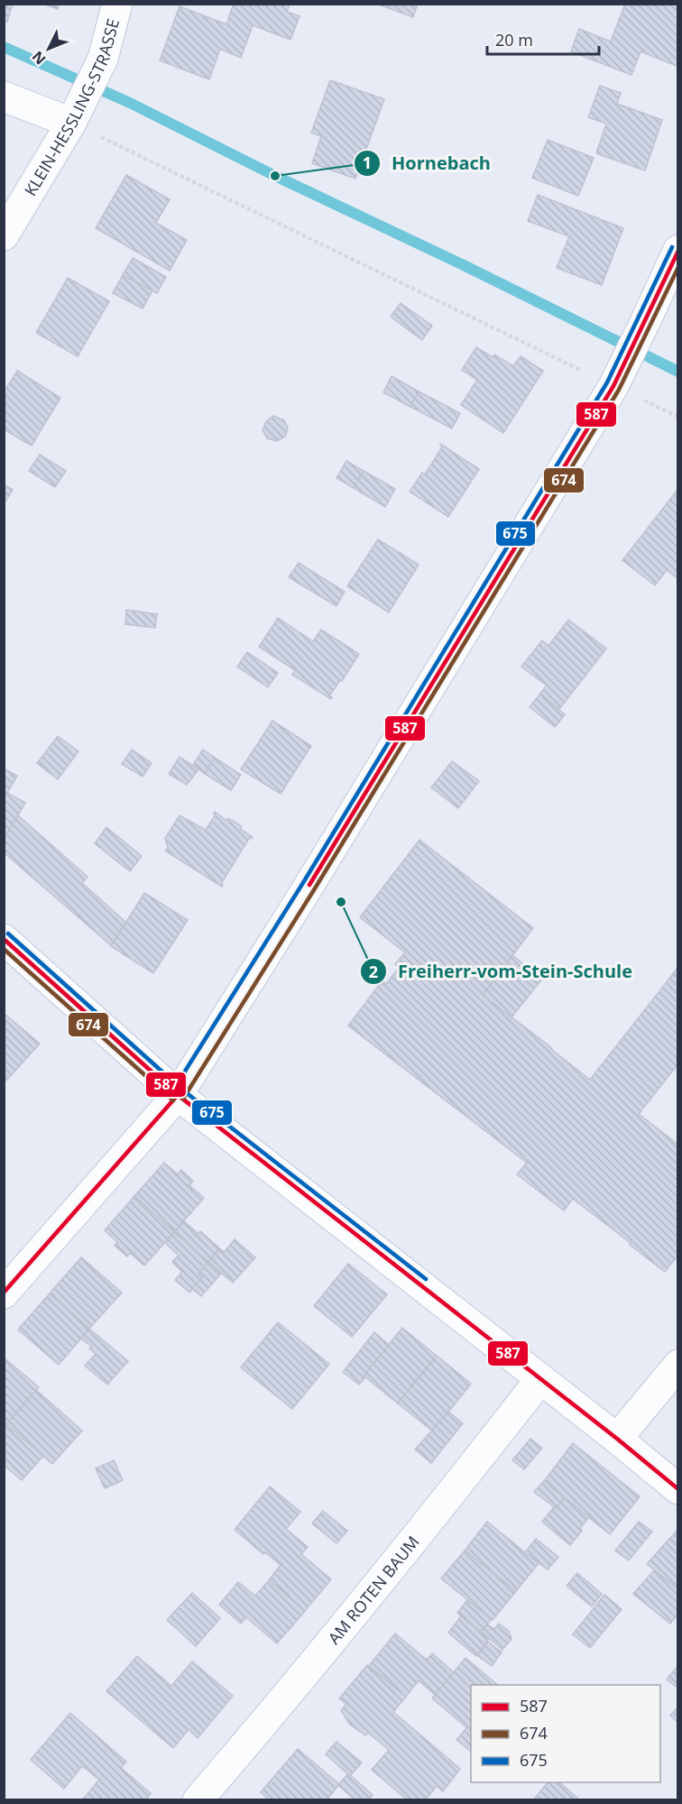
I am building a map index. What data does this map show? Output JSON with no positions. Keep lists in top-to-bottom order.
{
  "streets": {
    "street": ["KLEIN-HESSLING-STRASSE", "AM ROTEN BAUM"]
  },
  "places": ["Hornebach", "Freiherr-vom-Stein-Schule"],
  "lines": ["transit line 675", "transit line 587", "transit line 674"],
  "legend": ["587", "674", "675"],
  "scale_bar": "20 m",
  "north": "bottom left"
}
